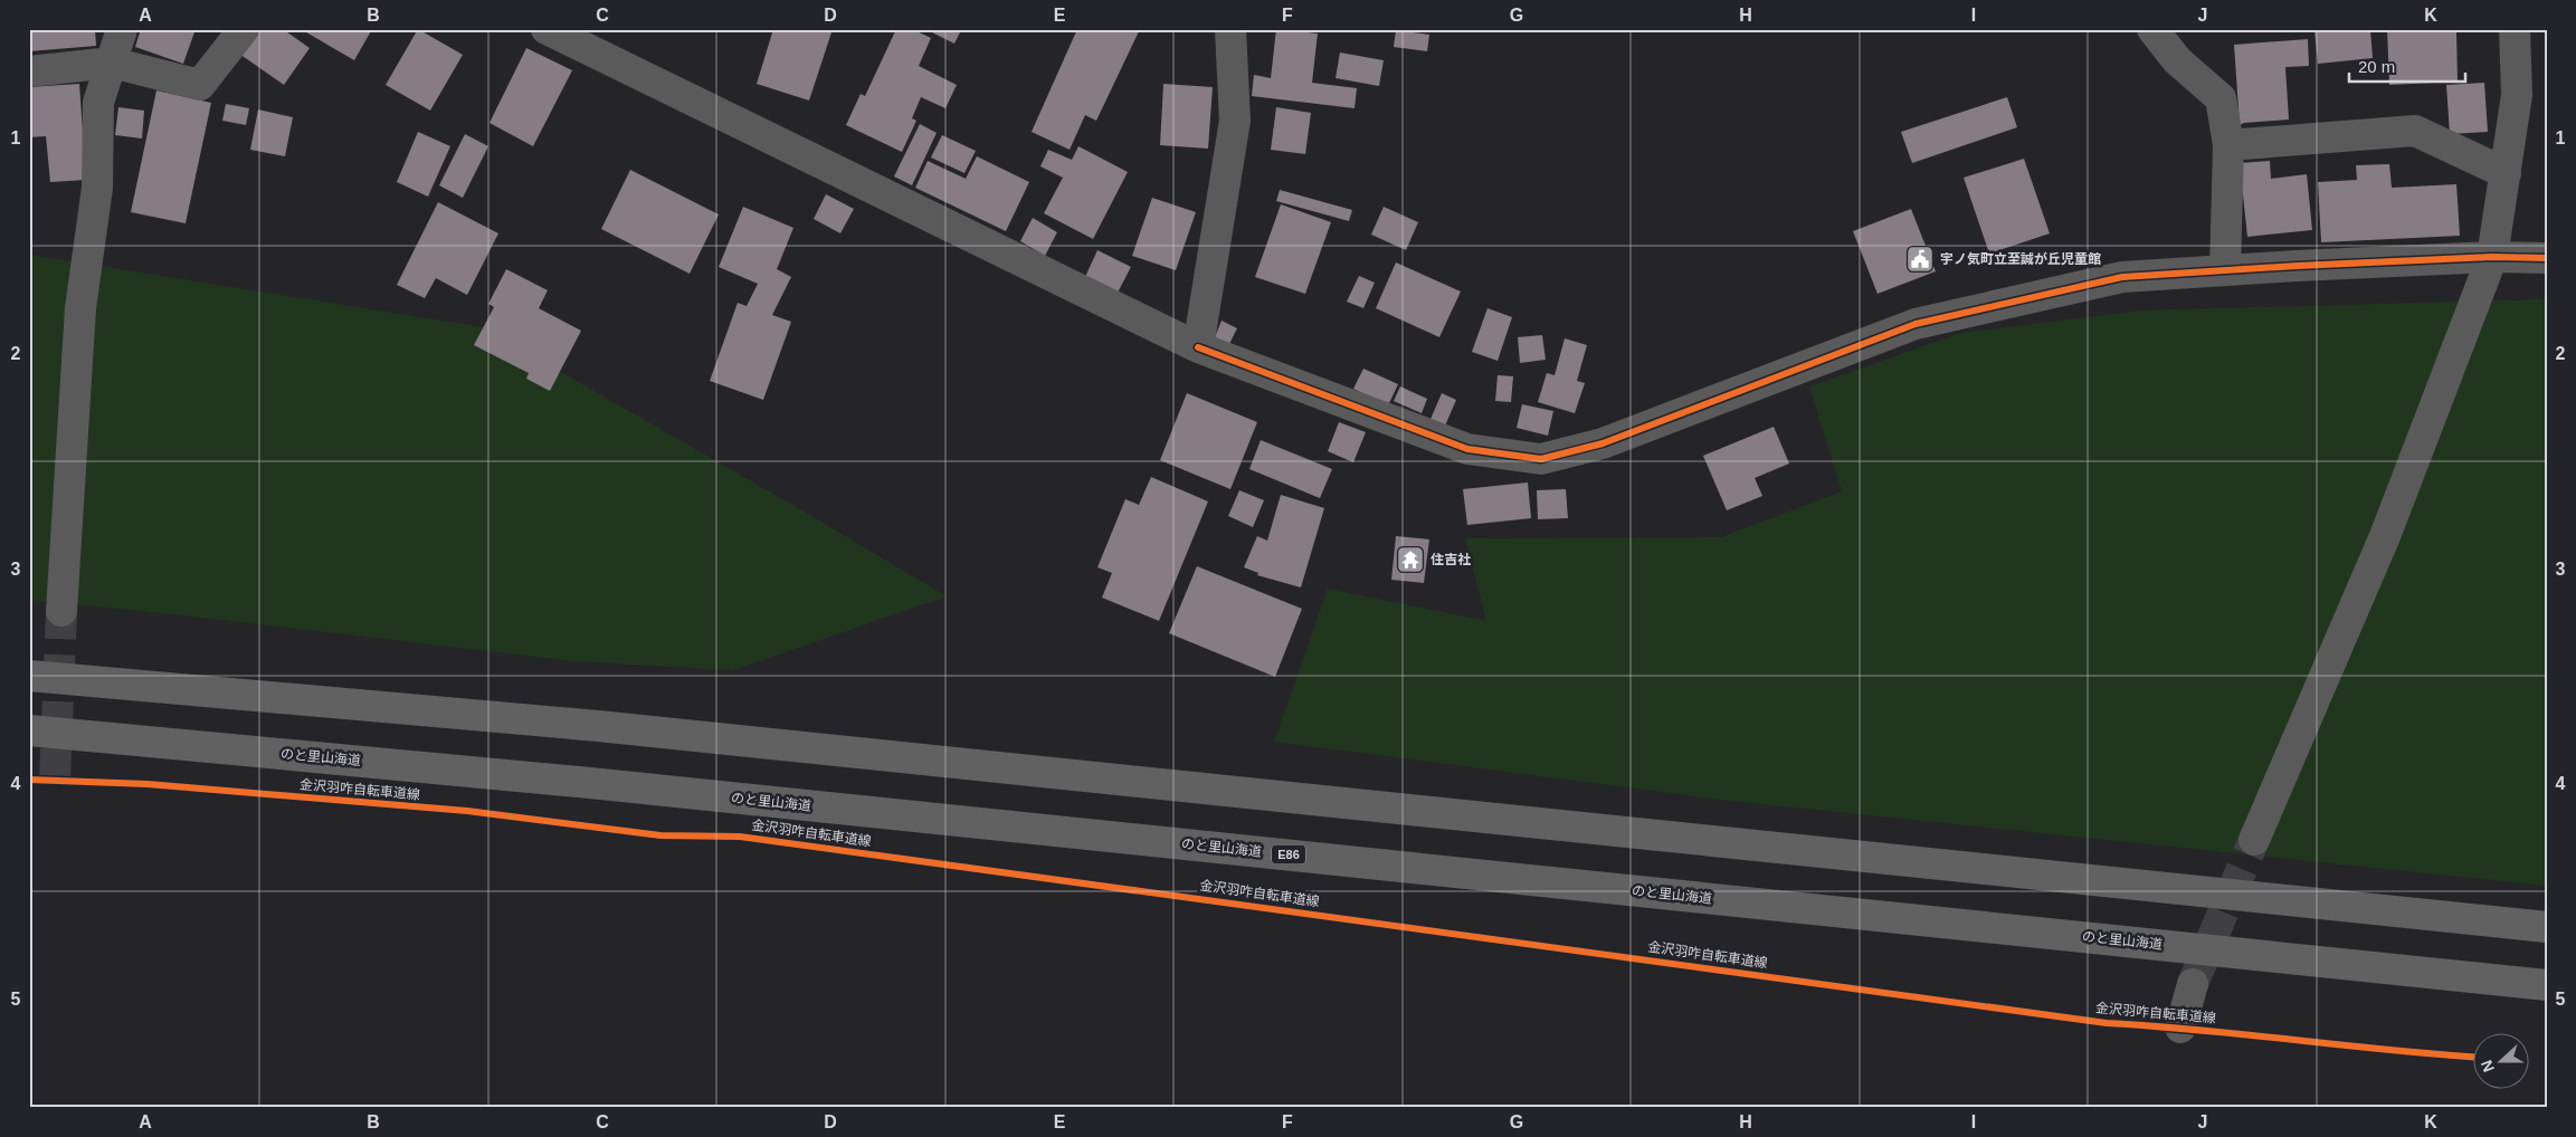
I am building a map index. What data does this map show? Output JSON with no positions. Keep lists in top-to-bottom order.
{
  "streets": {
    "highway": ["のと里山海道", "E86"],
    "cycle path": ["金沢羽咋自転車道線"]
  },
  "places": {
    "public building": ["宇ノ気町立至誠が丘児童館"],
    "temple": ["住吉社"]
  },
  "scale_bar": "20 m",
  "north": "left",
  "grid": {
    "columns": [
      "A",
      "B",
      "C",
      "D",
      "E",
      "F",
      "G",
      "H",
      "I",
      "J",
      "K"
    ],
    "rows": [
      "1",
      "2",
      "3",
      "4",
      "5"
    ]
  }
}
